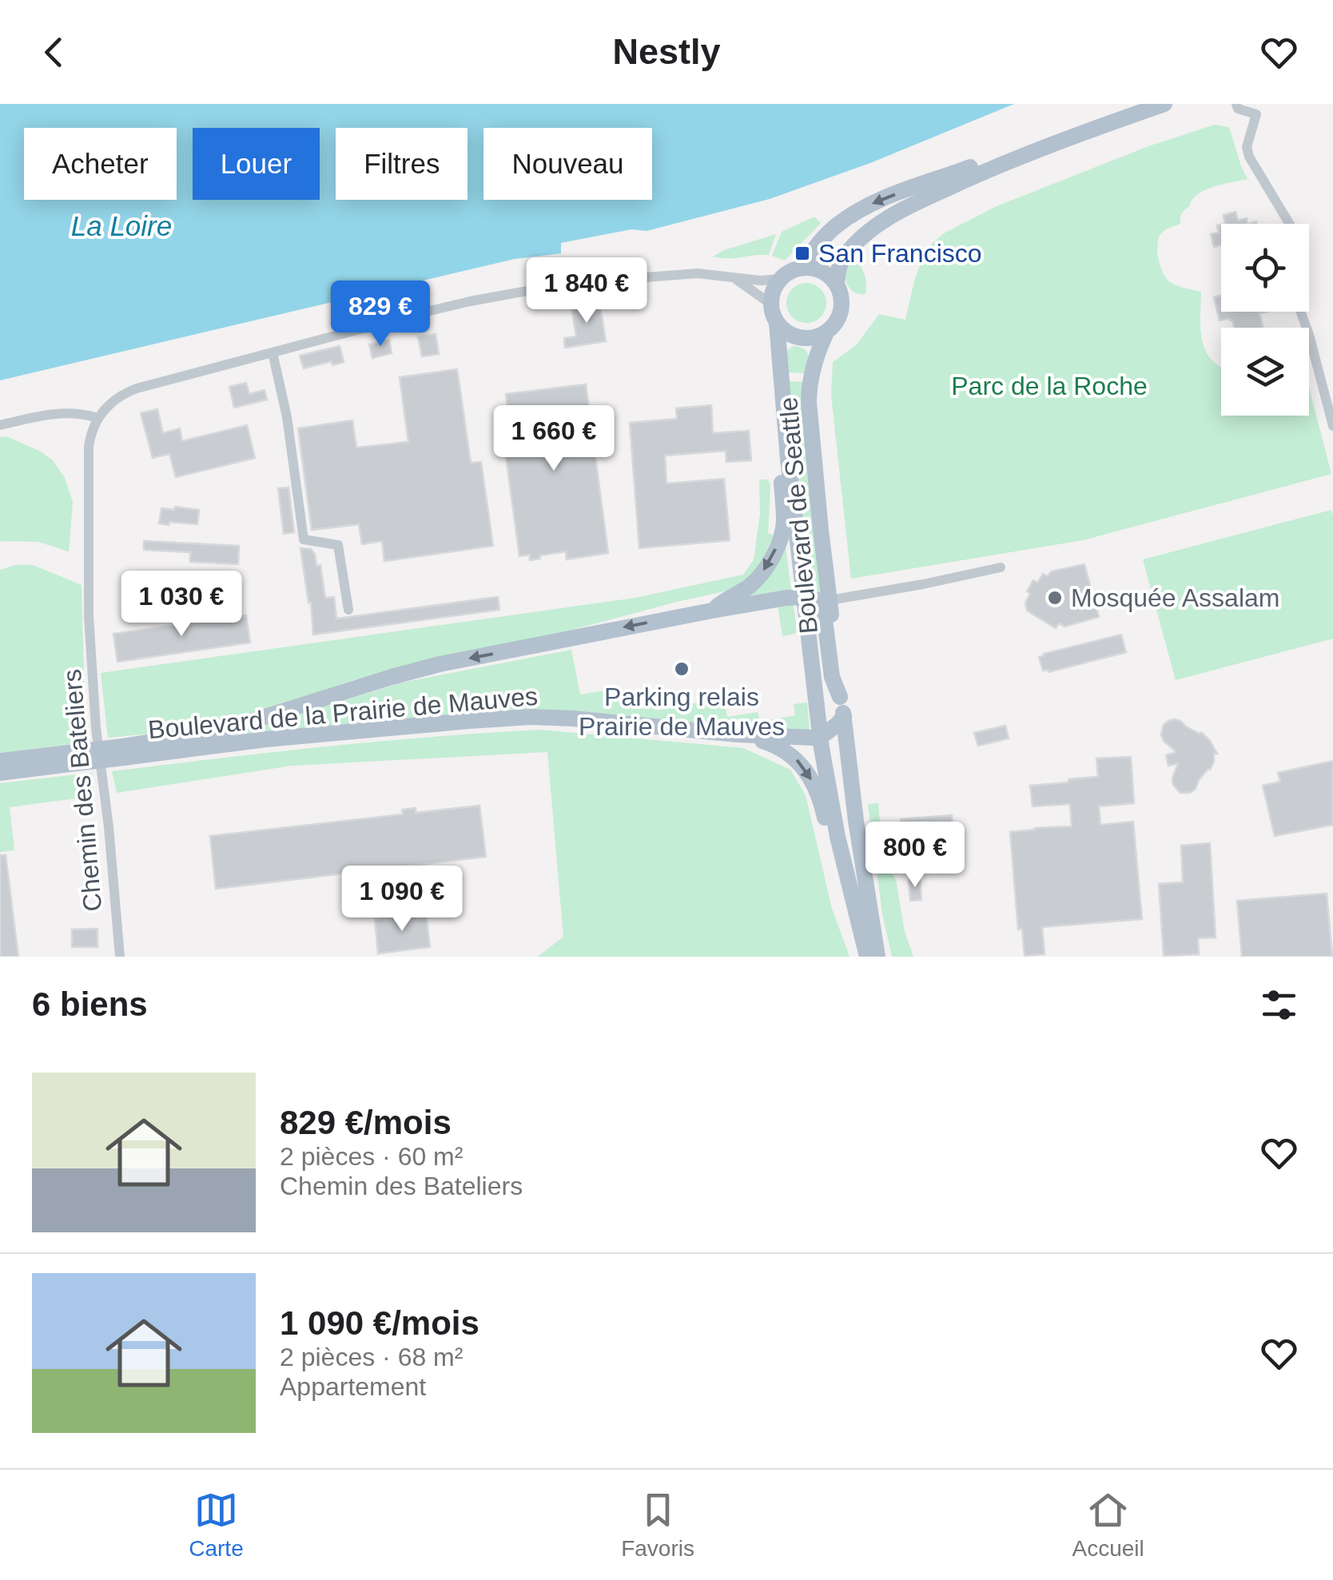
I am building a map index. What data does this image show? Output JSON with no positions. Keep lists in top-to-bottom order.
{
  "streets": {
    "main road": ["Boulevard de Seattle", "Boulevard de la Prairie de Mauves"],
    "street": ["Chemin des Bateliers"]
  },
  "crossings": [
    ["Boulevard de Seattle", "Boulevard de la Prairie de Mauves"]
  ],
  "water": ["La Loire"],
  "parks": ["Parc de la Roche"],
  "places": {
    "transit": ["San Francisco"],
    "other": ["Mosquée Assalam", "Parking relais Prairie de Mauves"]
  },
  "page": {
    "header": "Nestly",
    "chip": [
      "Acheter",
      "Louer",
      "Filtres",
      "Nouveau"
    ],
    "price": [
      "1 840 €",
      "829 €",
      "1 660 €",
      "1 030 €",
      "800 €",
      "1 090 €"
    ],
    "heading": "6 biens",
    "list": [
      {
        "name": "829 €/mois",
        "note": "2 pièces · 60 m² · Chemin des Bateliers"
      },
      {
        "name": "1 090 €/mois",
        "note": "2 pièces · 68 m² · Appartement"
      }
    ],
    "tabs": ["Carte", "Favoris", "Accueil"]
  }
}
